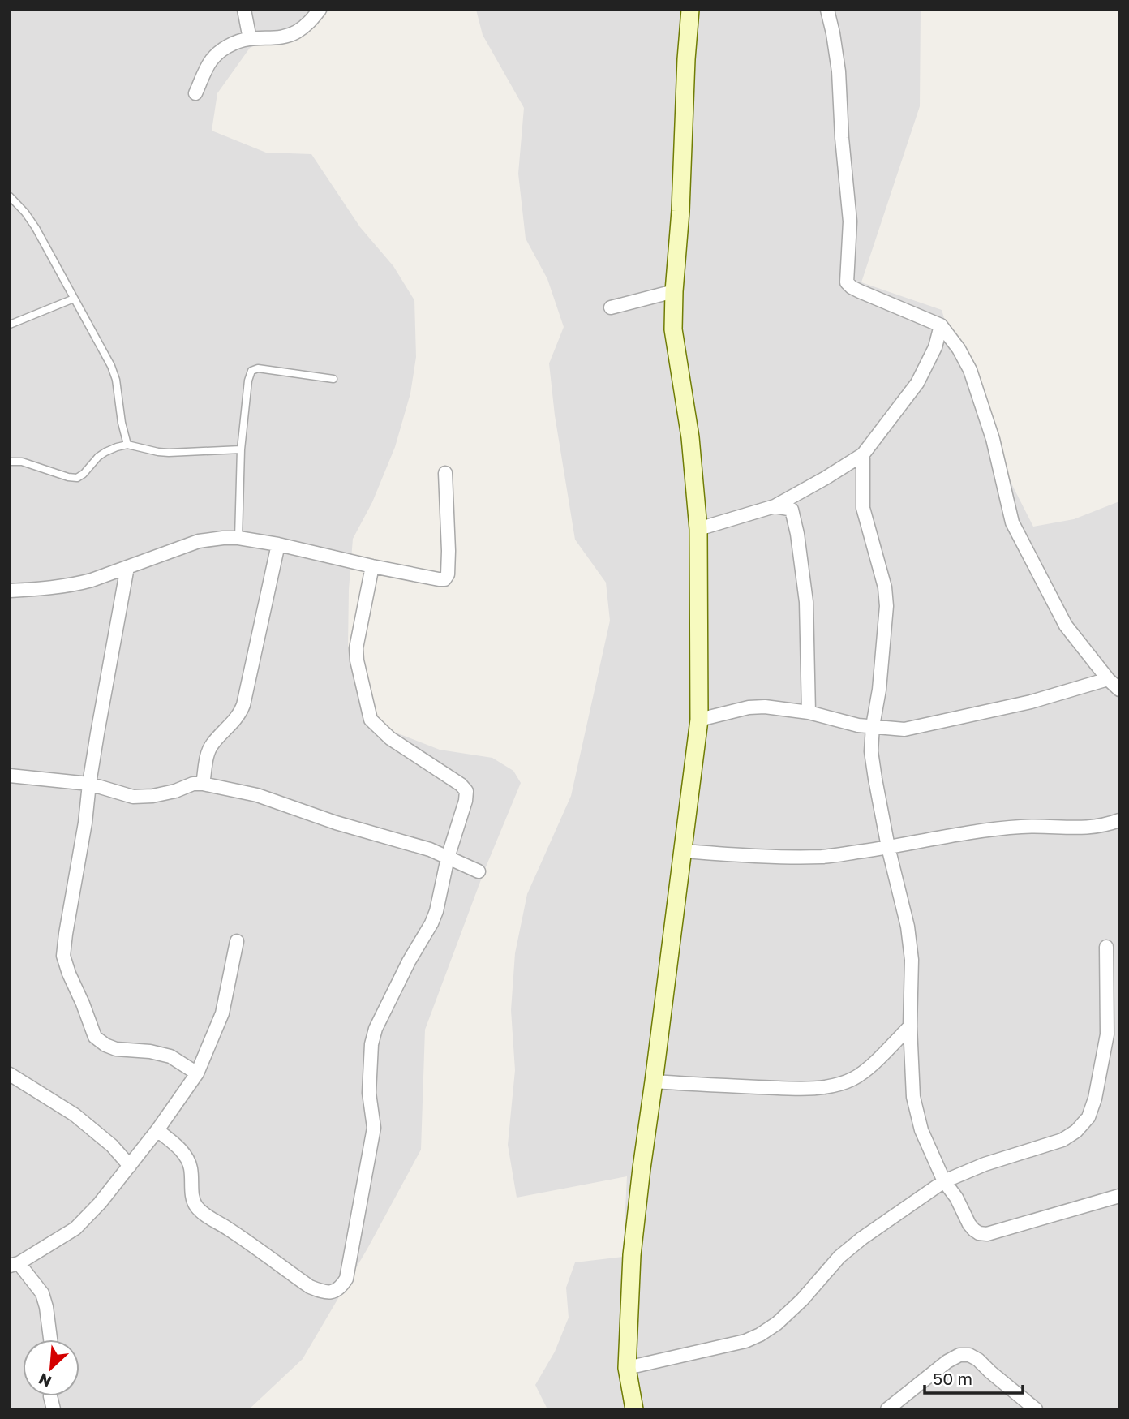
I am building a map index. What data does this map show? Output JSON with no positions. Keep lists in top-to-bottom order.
{
  "scale_bar": "50 m",
  "north": "bottom left"
}
